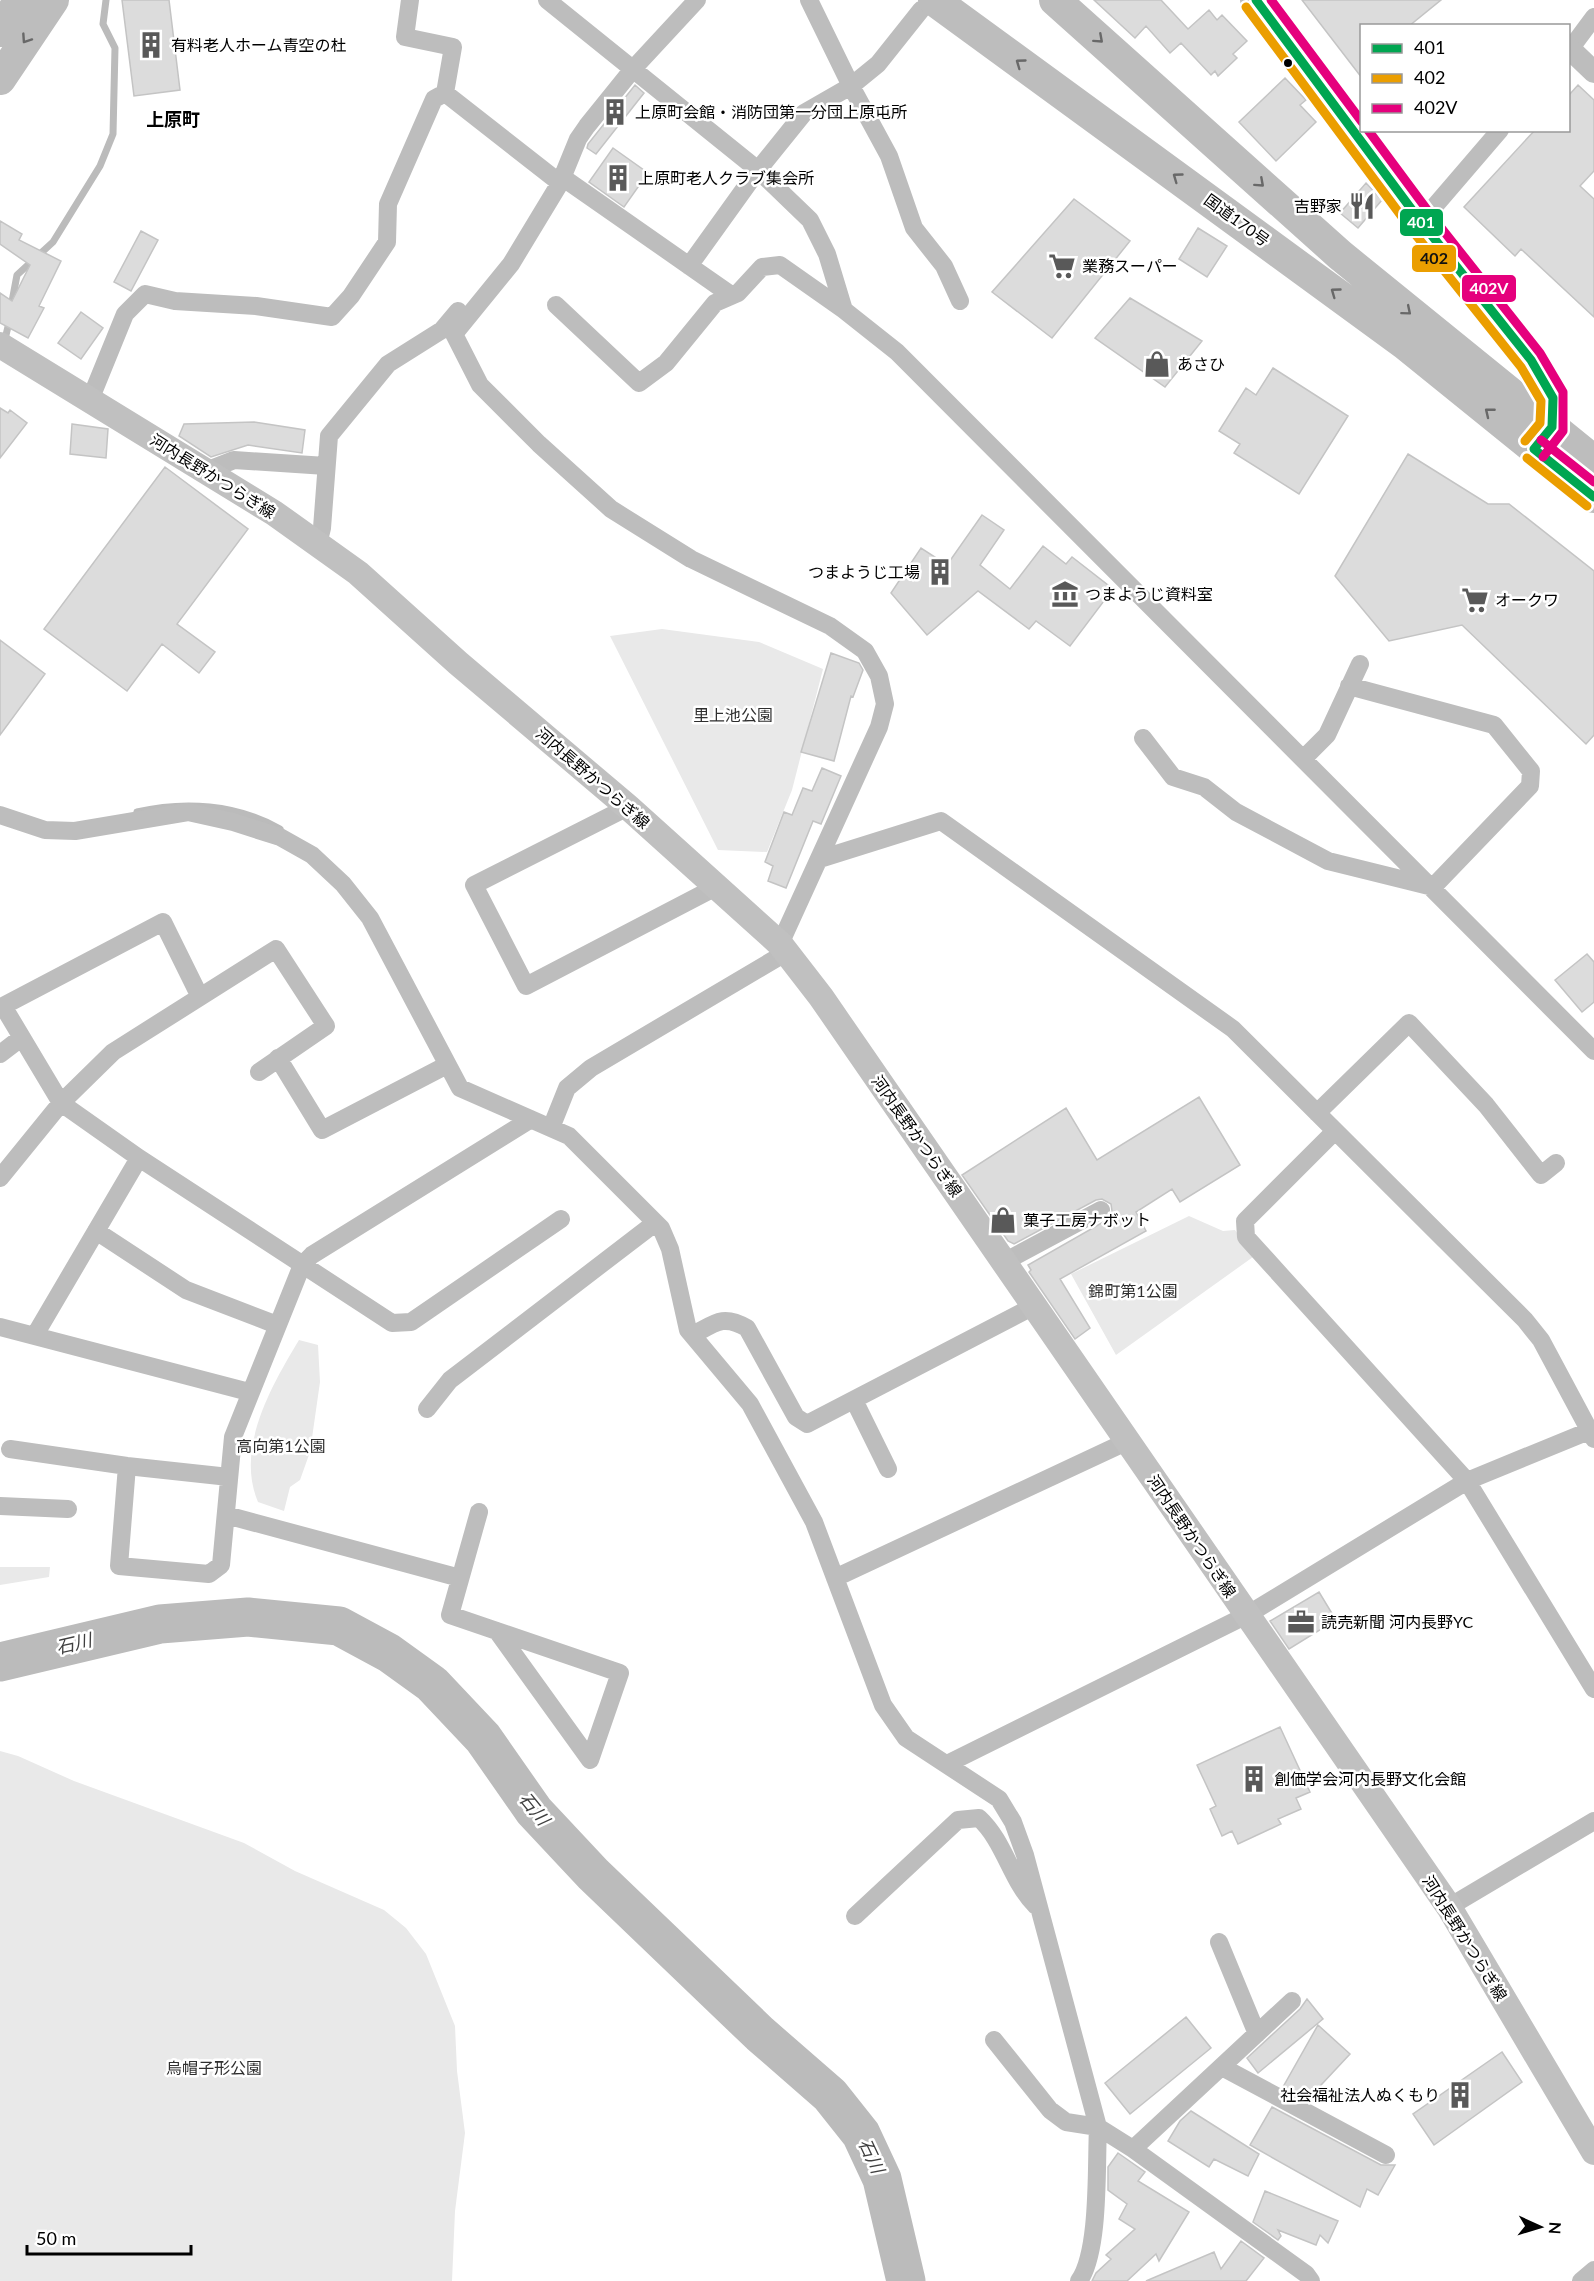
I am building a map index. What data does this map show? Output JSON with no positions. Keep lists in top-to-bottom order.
{
  "streets": {
    "highway": ["国道170号"],
    "main road": ["河内長野かつらぎ線"]
  },
  "districts": ["上原町"],
  "water": ["石川"],
  "parks": [
    "里上池公園",
    "錦町第1公園",
    "高向第1公園",
    "烏帽子形公園"
  ],
  "places": {
    "building": [
      "有料老人ホーム青空の杜",
      "上原町会館・消防団第一分団上原屯所",
      "上原町老人クラブ集会所",
      "つまようじ工場",
      "創価学会河内長野文化会館",
      "社会福祉法人ぬくもり"
    ],
    "restaurant": ["吉野家"],
    "supermarket": ["業務スーパー", "オークワ"],
    "shop": ["あさひ", "菓子工房ナボット"],
    "museum": ["つまようじ資料室"],
    "office": ["読売新聞 河内長野YC"]
  },
  "lines": ["transit line 401", "transit line 402V", "transit line 402"],
  "legend": ["401", "402", "402V"],
  "scale_bar": "50 m",
  "north": "right"
}
